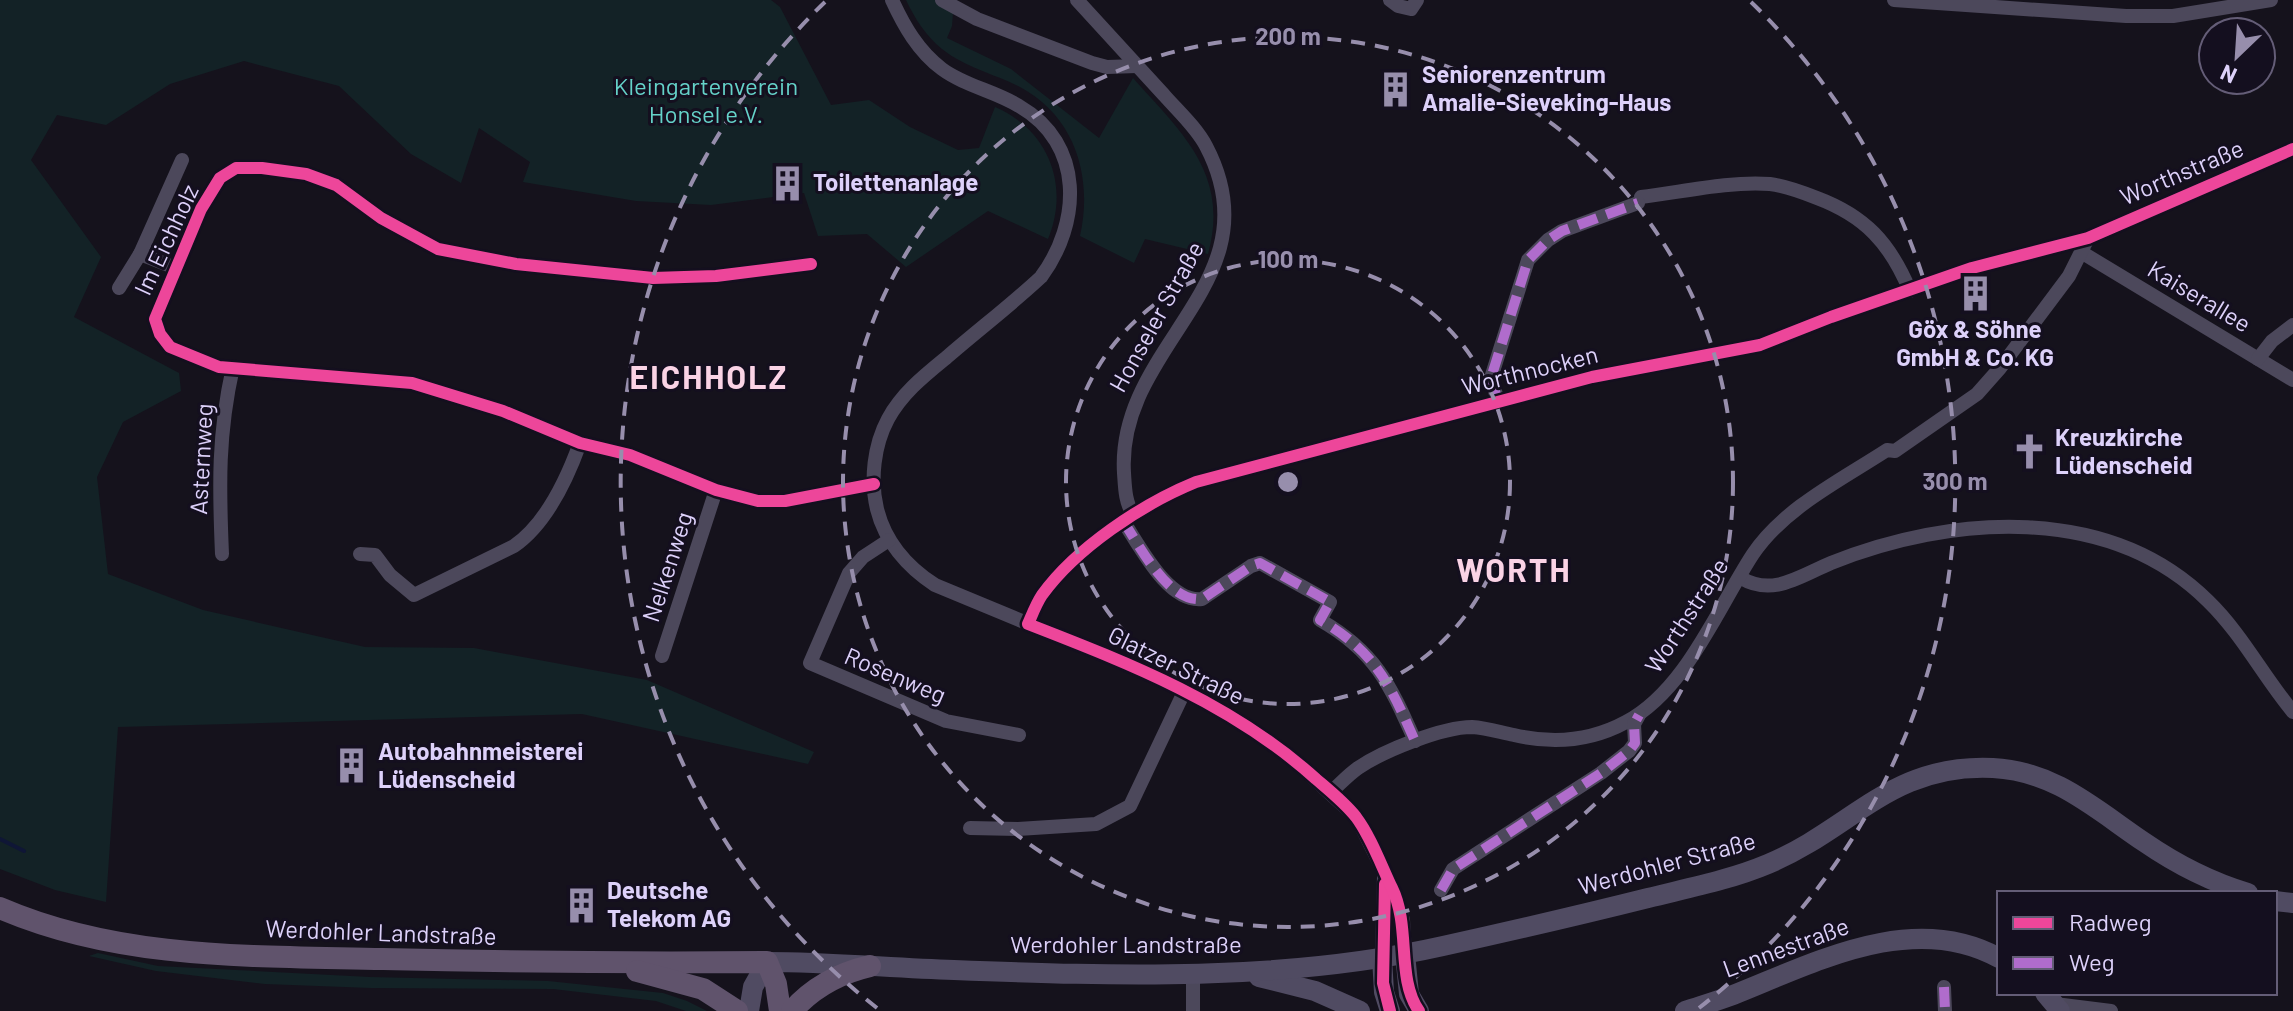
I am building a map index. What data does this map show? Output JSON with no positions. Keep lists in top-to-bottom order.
{
  "streets": {
    "main road": ["Werdohler Straße", "Werdohler Landstraße", "Lennestraße"],
    "street": [
      "Worthstraße",
      "Im Eichholz",
      "Kaiserallee",
      "Honseler Straße",
      "Worthnocken",
      "Asternweg",
      "Nelkenweg",
      "Glatzer Straße",
      "Rosenweg"
    ]
  },
  "crossings": [
    ["Worthstraße", "Kaiserallee"],
    ["Worthstraße", "Worthnocken"],
    ["Worthstraße", "Glatzer Straße"],
    ["Im Eichholz", "Asternweg"],
    ["Im Eichholz", "Nelkenweg"],
    ["Im Eichholz", "Glatzer Straße"],
    ["Honseler Straße", "Worthnocken"],
    ["Worthnocken", "Glatzer Straße"],
    ["Glatzer Straße", "Rosenweg"],
    ["Glatzer Straße", "Werdohler Straße"],
    ["Glatzer Straße", "Werdohler Landstraße"],
    ["Werdohler Straße", "Werdohler Landstraße"]
  ],
  "districts": ["EICHHOLZ", "WORTH"],
  "parks": ["Kleingartenverein Honsel e.V."],
  "places": {
    "building": [
      "Seniorenzentrum Amalie-Sieveking-Haus",
      "Toilettenanlage",
      "Göx & Söhne GmbH & Co. KG",
      "Autobahnmeisterei Lüdenscheid",
      "Deutsche Telekom AG"
    ],
    "church": ["Kreuzkirche Lüdenscheid"]
  },
  "legend": ["Radweg", "Weg"],
  "north": "bottom left",
  "rings": ["200 m", "100 m", "300 m"]
}
